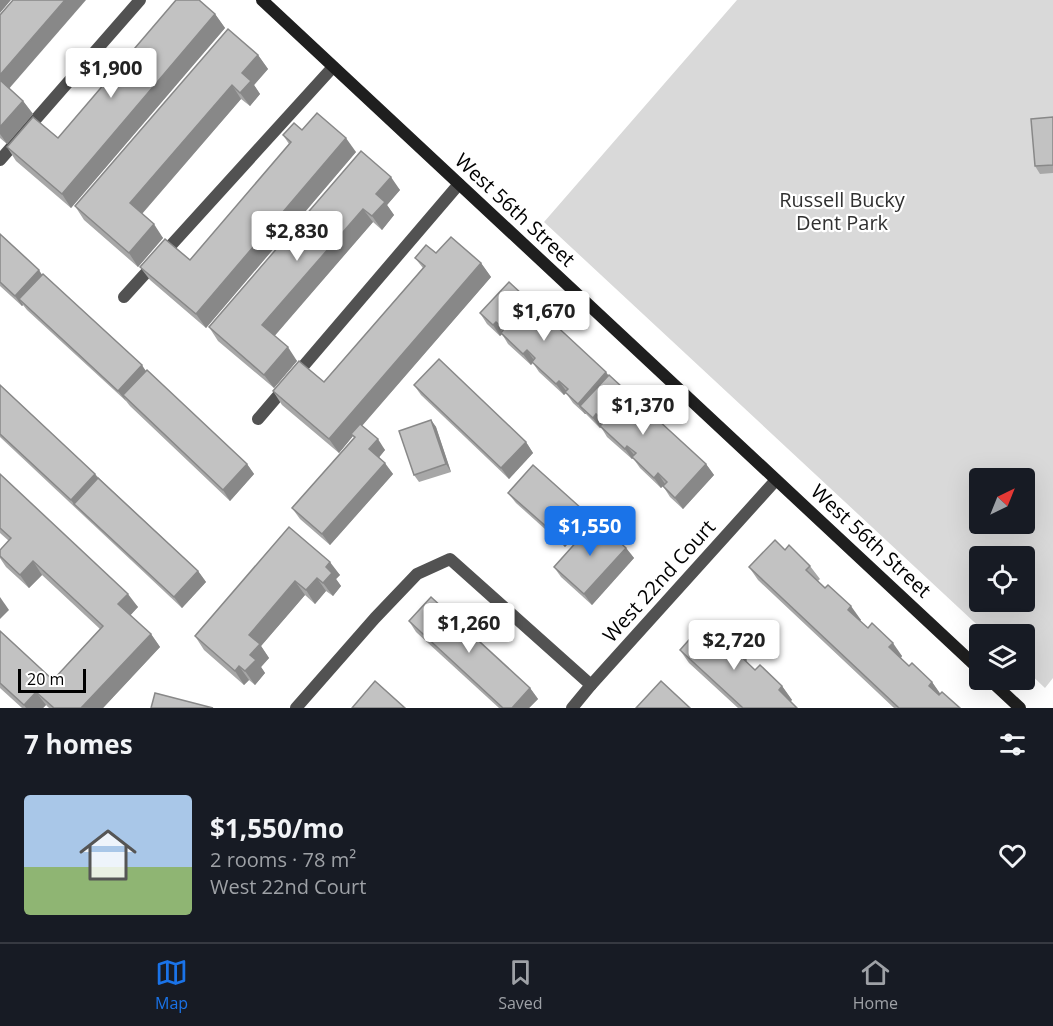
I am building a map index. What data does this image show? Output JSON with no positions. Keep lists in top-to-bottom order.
{
  "streets": {
    "street": ["West 56th Street", "West 22nd Court"]
  },
  "crossings": [
    ["West 56th Street", "West 22nd Court"]
  ],
  "parks": ["Russell Bucky Dent Park"],
  "scale_bar": "20 m",
  "north": "top right",
  "page": {
    "price": [
      "$1,900",
      "$2,830",
      "$1,670",
      "$1,370",
      "$1,550",
      "$1,260",
      "$2,720"
    ],
    "scale": "20 m",
    "heading": "7 homes",
    "list": [
      {
        "name": "$1,550/mo",
        "note": "2 rooms · 78 m² · West 22nd Court"
      }
    ],
    "tabs": ["Map", "Saved", "Home"]
  }
}
